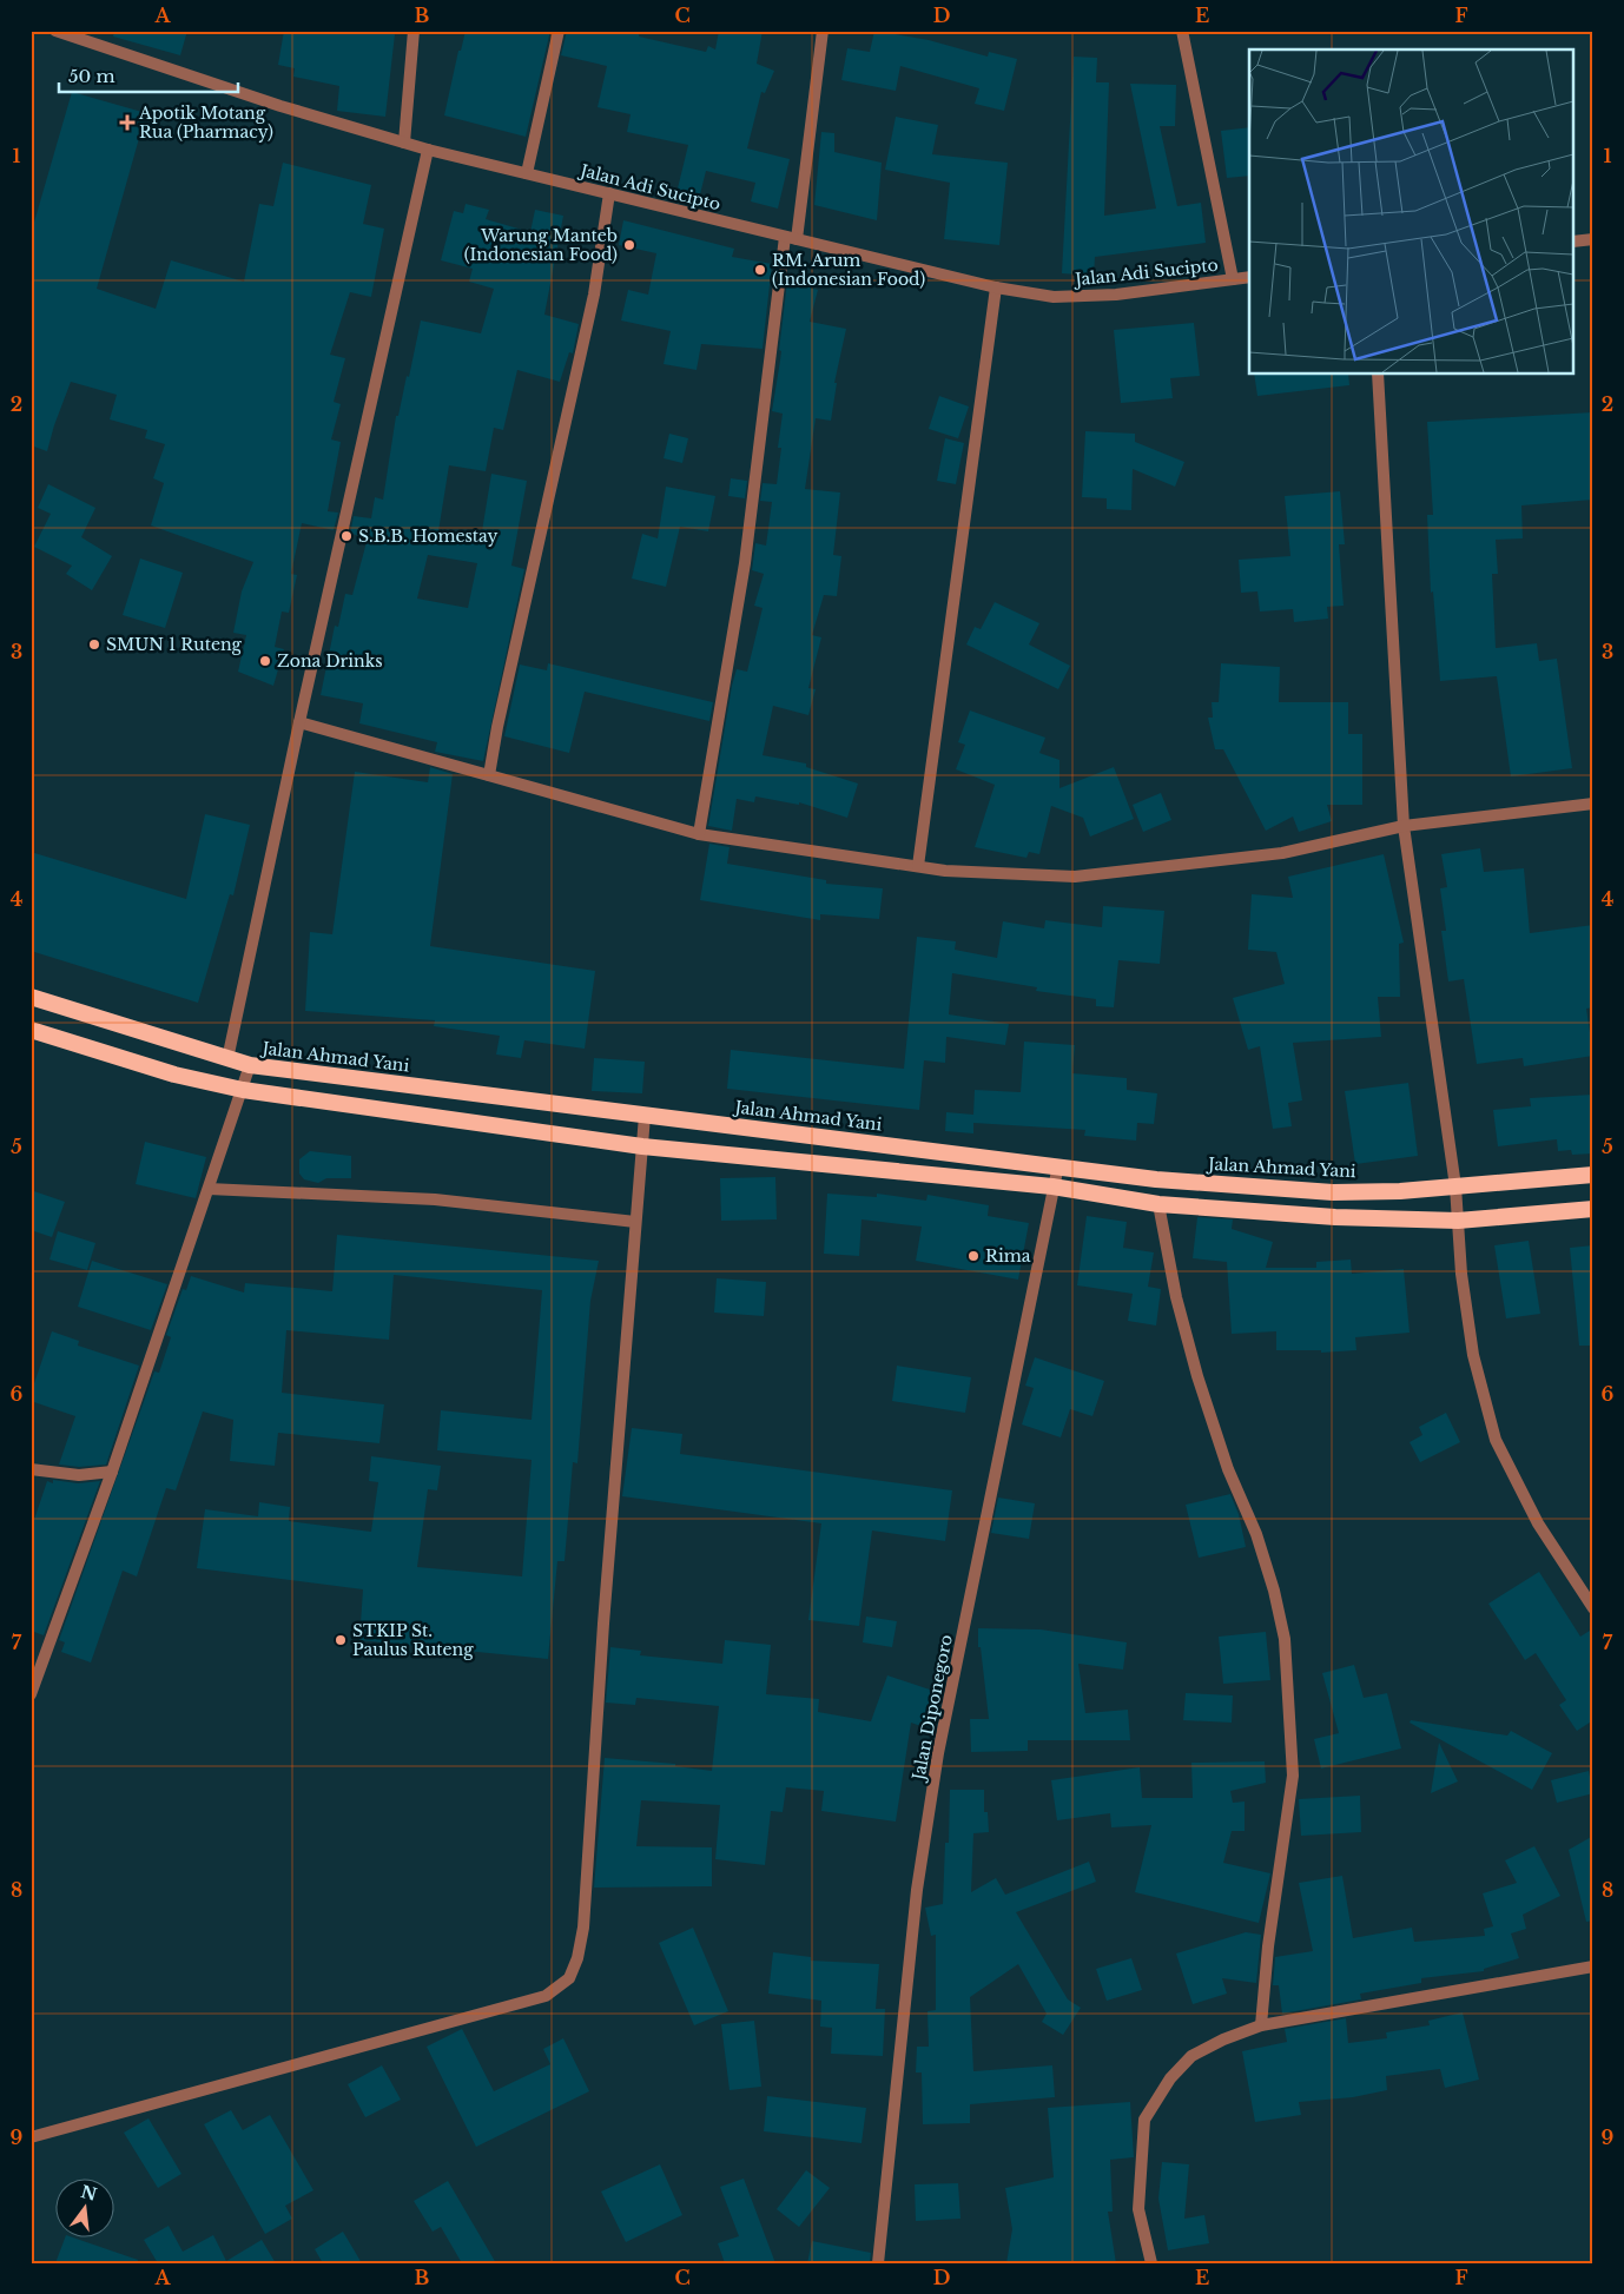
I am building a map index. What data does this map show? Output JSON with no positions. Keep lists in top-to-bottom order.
{
  "streets": {
    "highway": ["Jalan Ahmad Yani"],
    "street": ["Jalan Adi Sucipto", "Jalan Diponegoro"]
  },
  "crossings": [
    ["Jalan Ahmad Yani", "Jalan Diponegoro"]
  ],
  "places": {
    "health": ["Apotik Motang Rua (Pharmacy)"],
    "other": [
      "Warung Manteb (Indonesian Food)",
      "RM. Arum (Indonesian Food)",
      "S.B.B. Homestay",
      "SMUN 1 Ruteng",
      "Zona Drinks",
      "Rima",
      "STKIP St. Paulus Ruteng"
    ]
  },
  "scale_bar": "50 m",
  "north": "top",
  "grid": {
    "columns": [
      "A",
      "B",
      "C",
      "D",
      "E",
      "F"
    ],
    "rows": [
      "1",
      "2",
      "3",
      "4",
      "5",
      "6",
      "7",
      "8",
      "9"
    ]
  }
}
